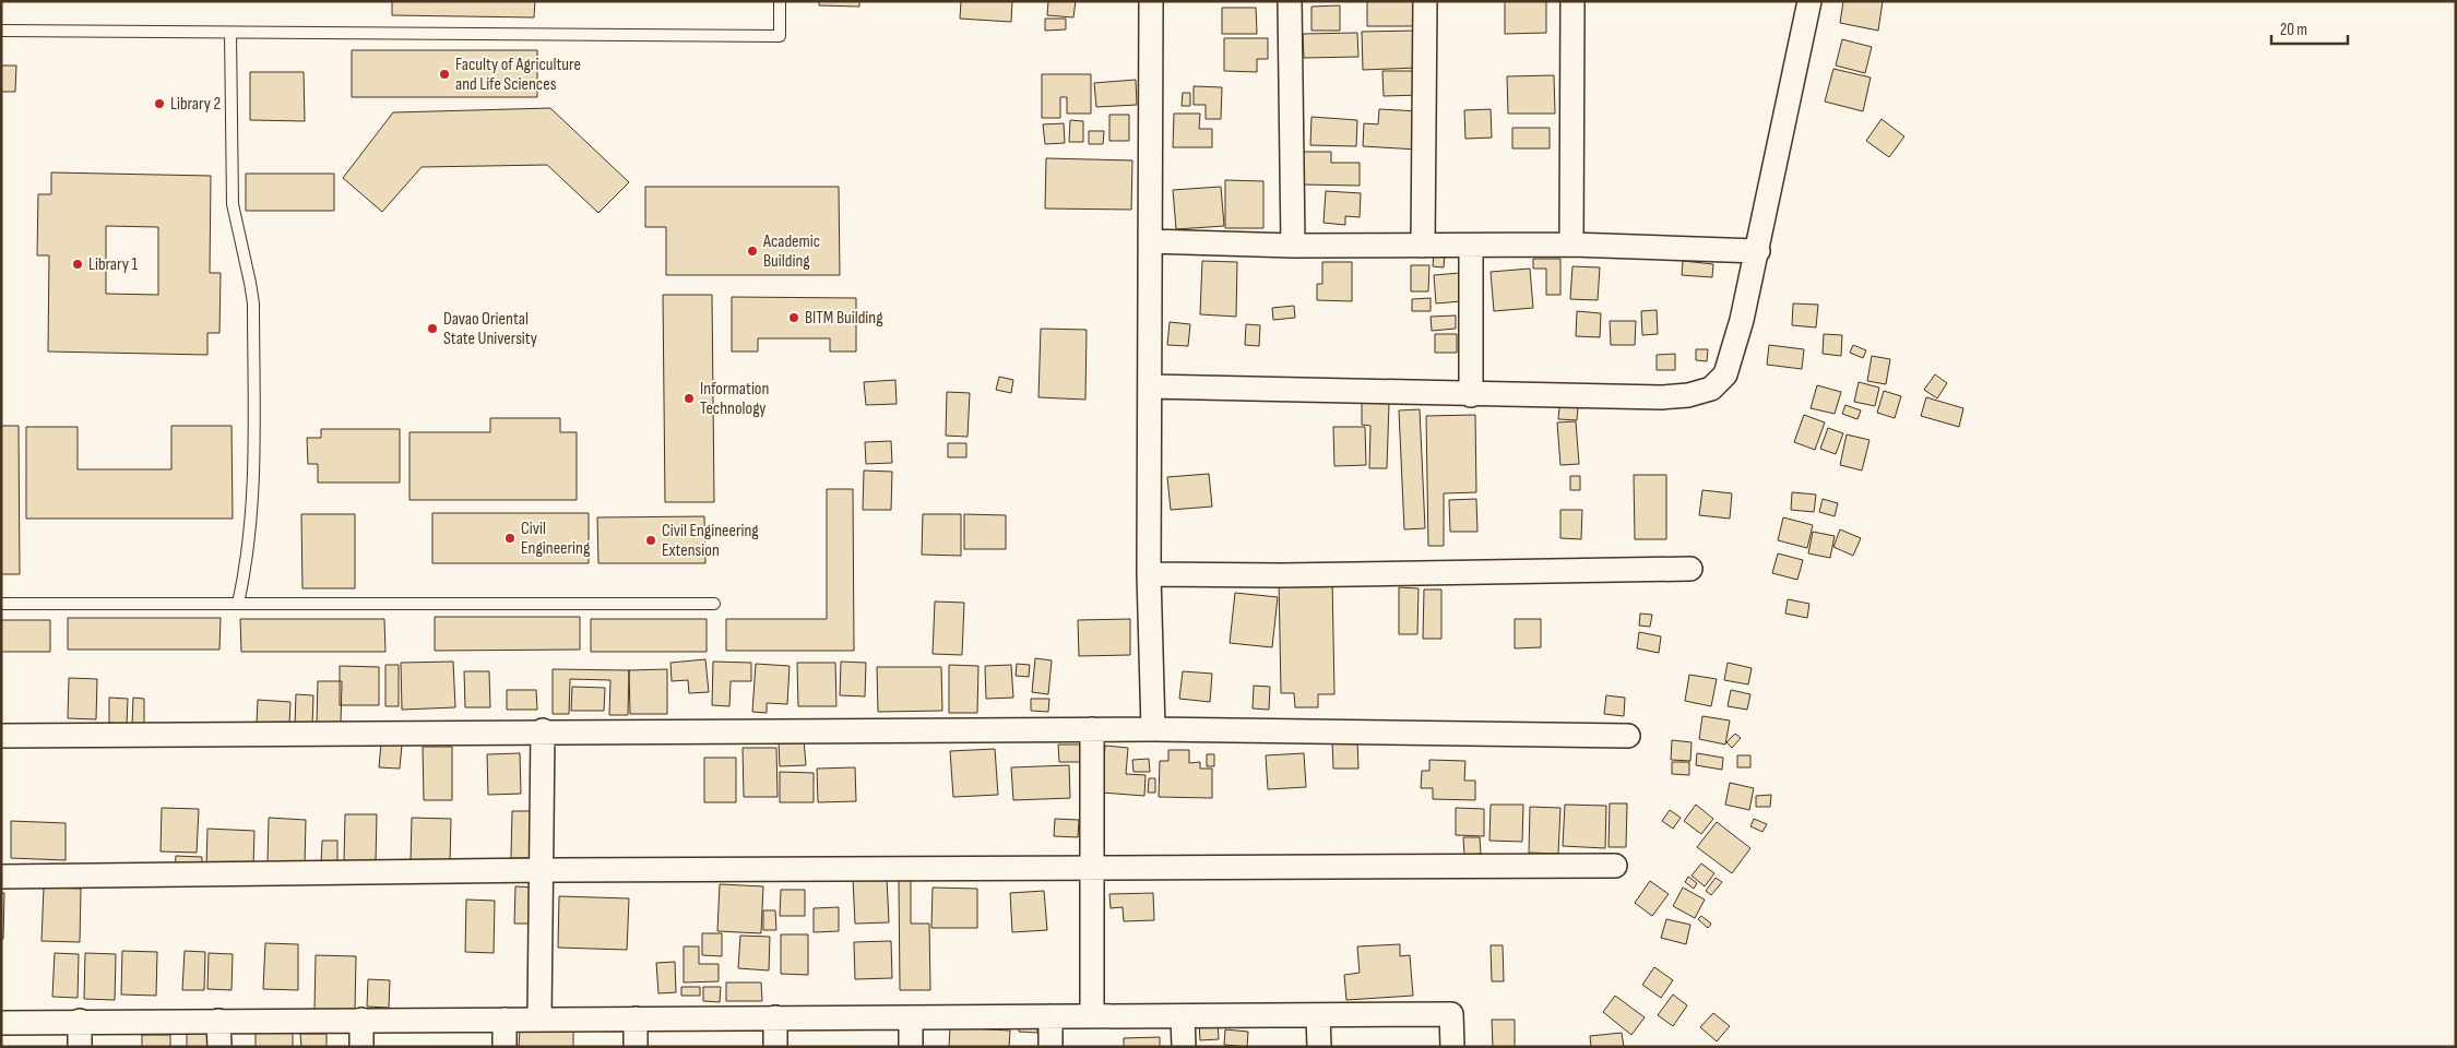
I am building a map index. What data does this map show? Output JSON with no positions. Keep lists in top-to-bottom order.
{
  "places": [
    "Faculty of Agriculture and Life Sciences",
    "Library 2",
    "Academic Building",
    "Library 1",
    "BITM Building",
    "Davao Oriental State University",
    "Information Technology",
    "Civil Engineering",
    "Civil Engineering Extension"
  ],
  "scale_bar": "20 m"
}
